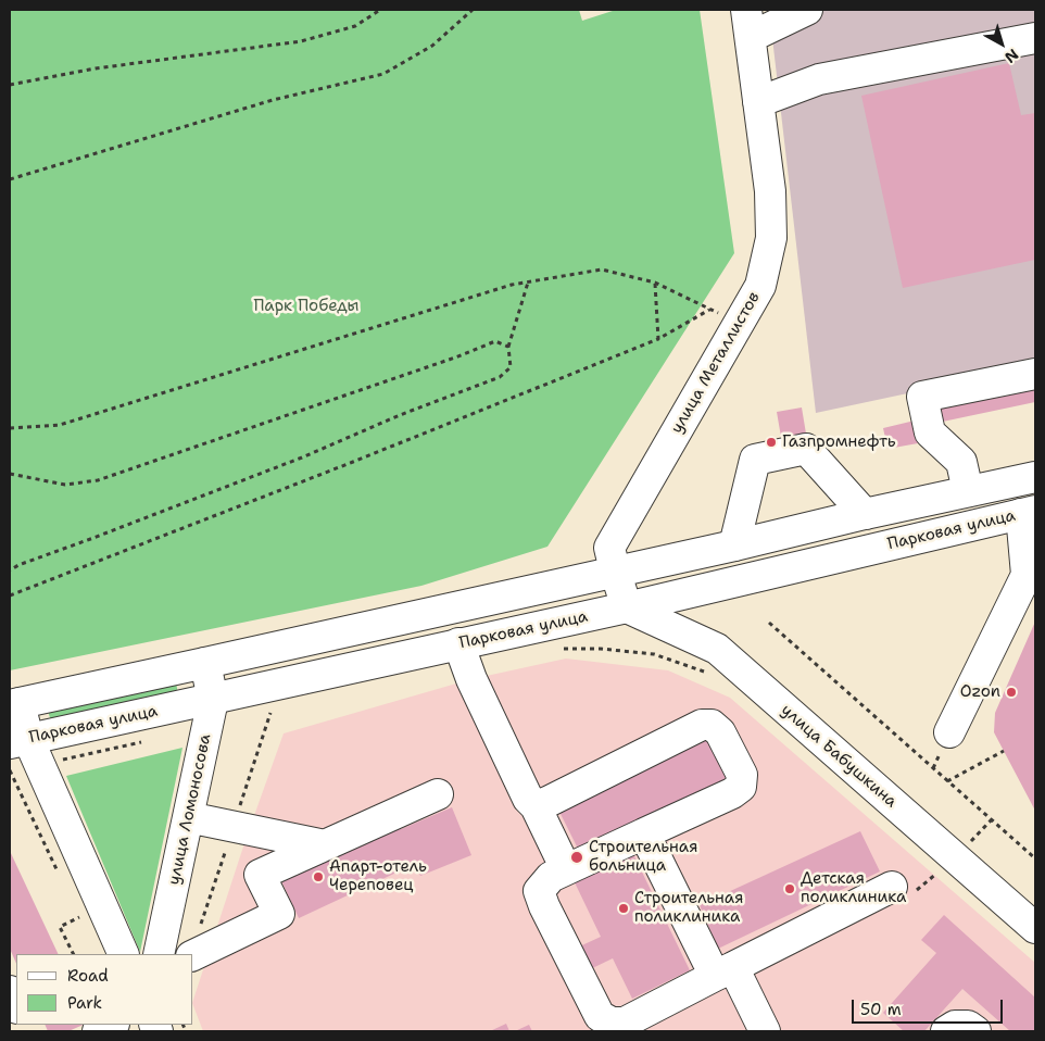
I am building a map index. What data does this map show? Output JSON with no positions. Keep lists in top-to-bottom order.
{
  "streets": {
    "main road": [
      "улица Металлистов",
      "Парковая улица",
      "улица Бабушкина",
      "улица Ломоносова"
    ]
  },
  "crossings": [
    ["улица Металлистов", "Парковая улица"],
    ["улица Металлистов", "улица Бабушкина"],
    ["Парковая улица", "улица Бабушкина"],
    ["Парковая улица", "улица Ломоносова"]
  ],
  "parks": ["Парк Победы"],
  "places": [
    "Газпромнефть",
    "Ozon",
    "Строительная больница",
    "Апарт-отель Череповец",
    "Детская поликлиника",
    "Строительная поликлиника"
  ],
  "legend": ["Road", "Park"],
  "scale_bar": "50 m",
  "north": "bottom right"
}
